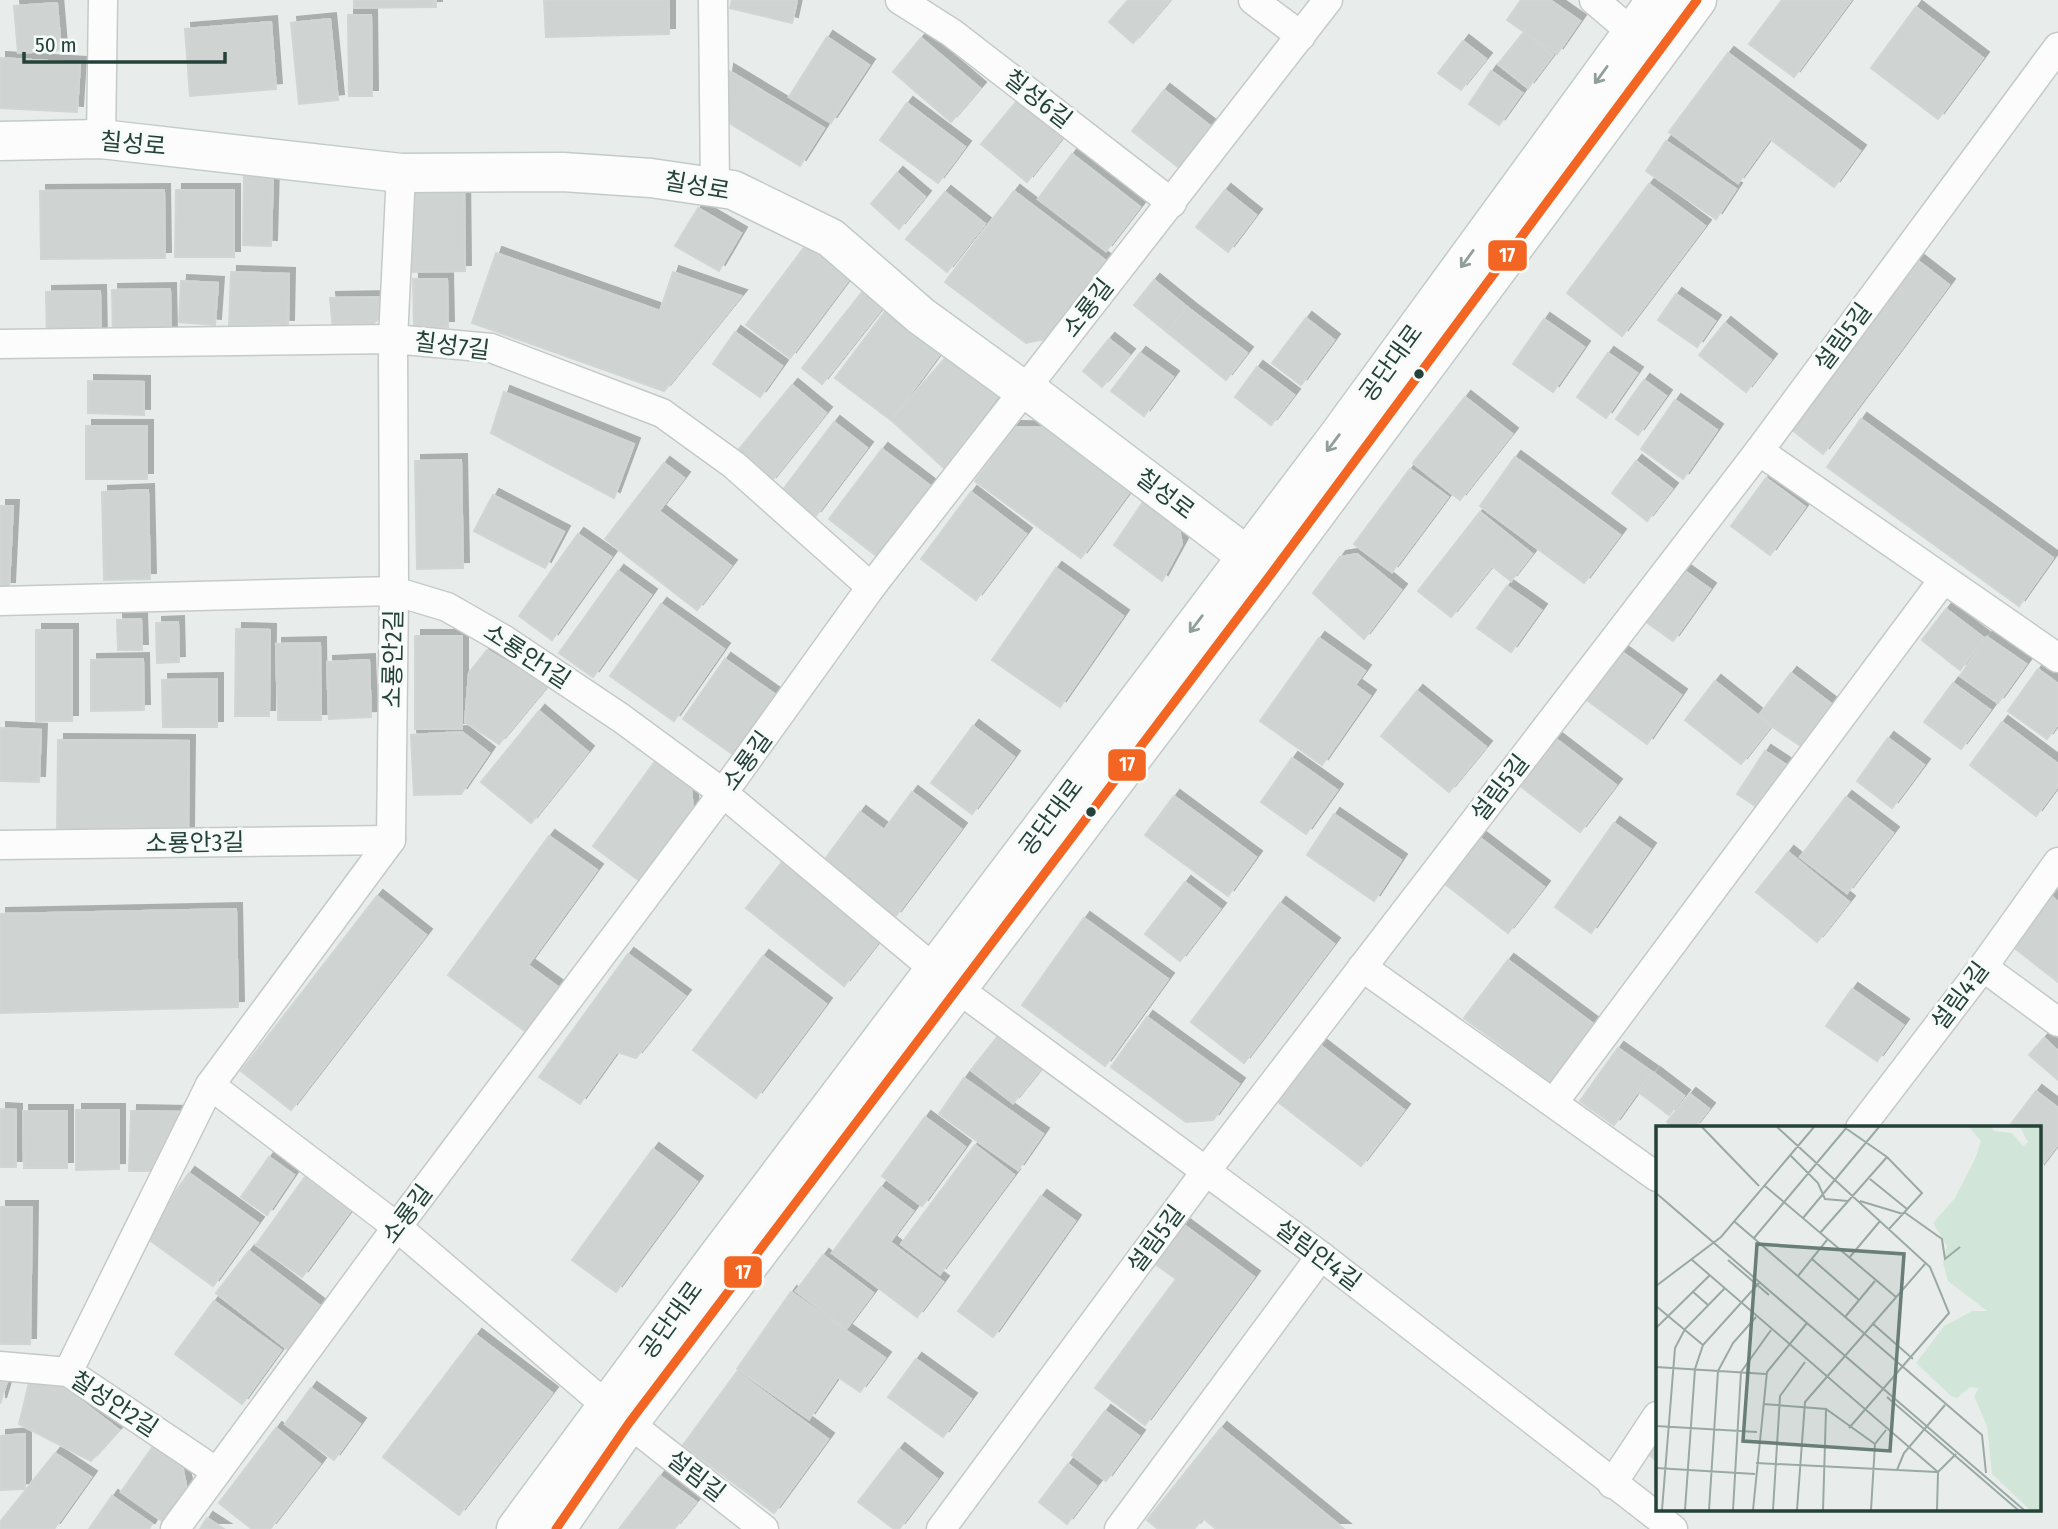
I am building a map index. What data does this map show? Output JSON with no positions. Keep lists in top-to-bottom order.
{
  "streets": {
    "street": [
      "칠성6길",
      "칠성로",
      "소룡길",
      "설림5길",
      "칠성7길",
      "공단대로",
      "소룡안1길",
      "소룡안2길",
      "소룡안3길",
      "설림4길",
      "설림안4길",
      "칠성안2길",
      "설림길"
    ]
  },
  "crossings": [
    ["칠성6길", "소룡길"],
    ["칠성로", "소룡길"],
    ["칠성로", "공단대로"],
    ["칠성로", "소룡안2길"],
    ["소룡길", "칠성7길"],
    ["소룡길", "소룡안1길"],
    ["소룡길", "칠성안2길"],
    ["소룡길", "설림길"],
    ["설림5길", "설림안4길"],
    ["칠성7길", "소룡안2길"],
    ["공단대로", "소룡안1길"],
    ["공단대로", "설림안4길"],
    ["공단대로", "설림길"],
    ["소룡안1길", "소룡안2길"],
    ["소룡안1길", "설림안4길"],
    ["소룡안2길", "소룡안3길"]
  ],
  "lines": ["transit line 17"],
  "scale_bar": "50 m"
}
